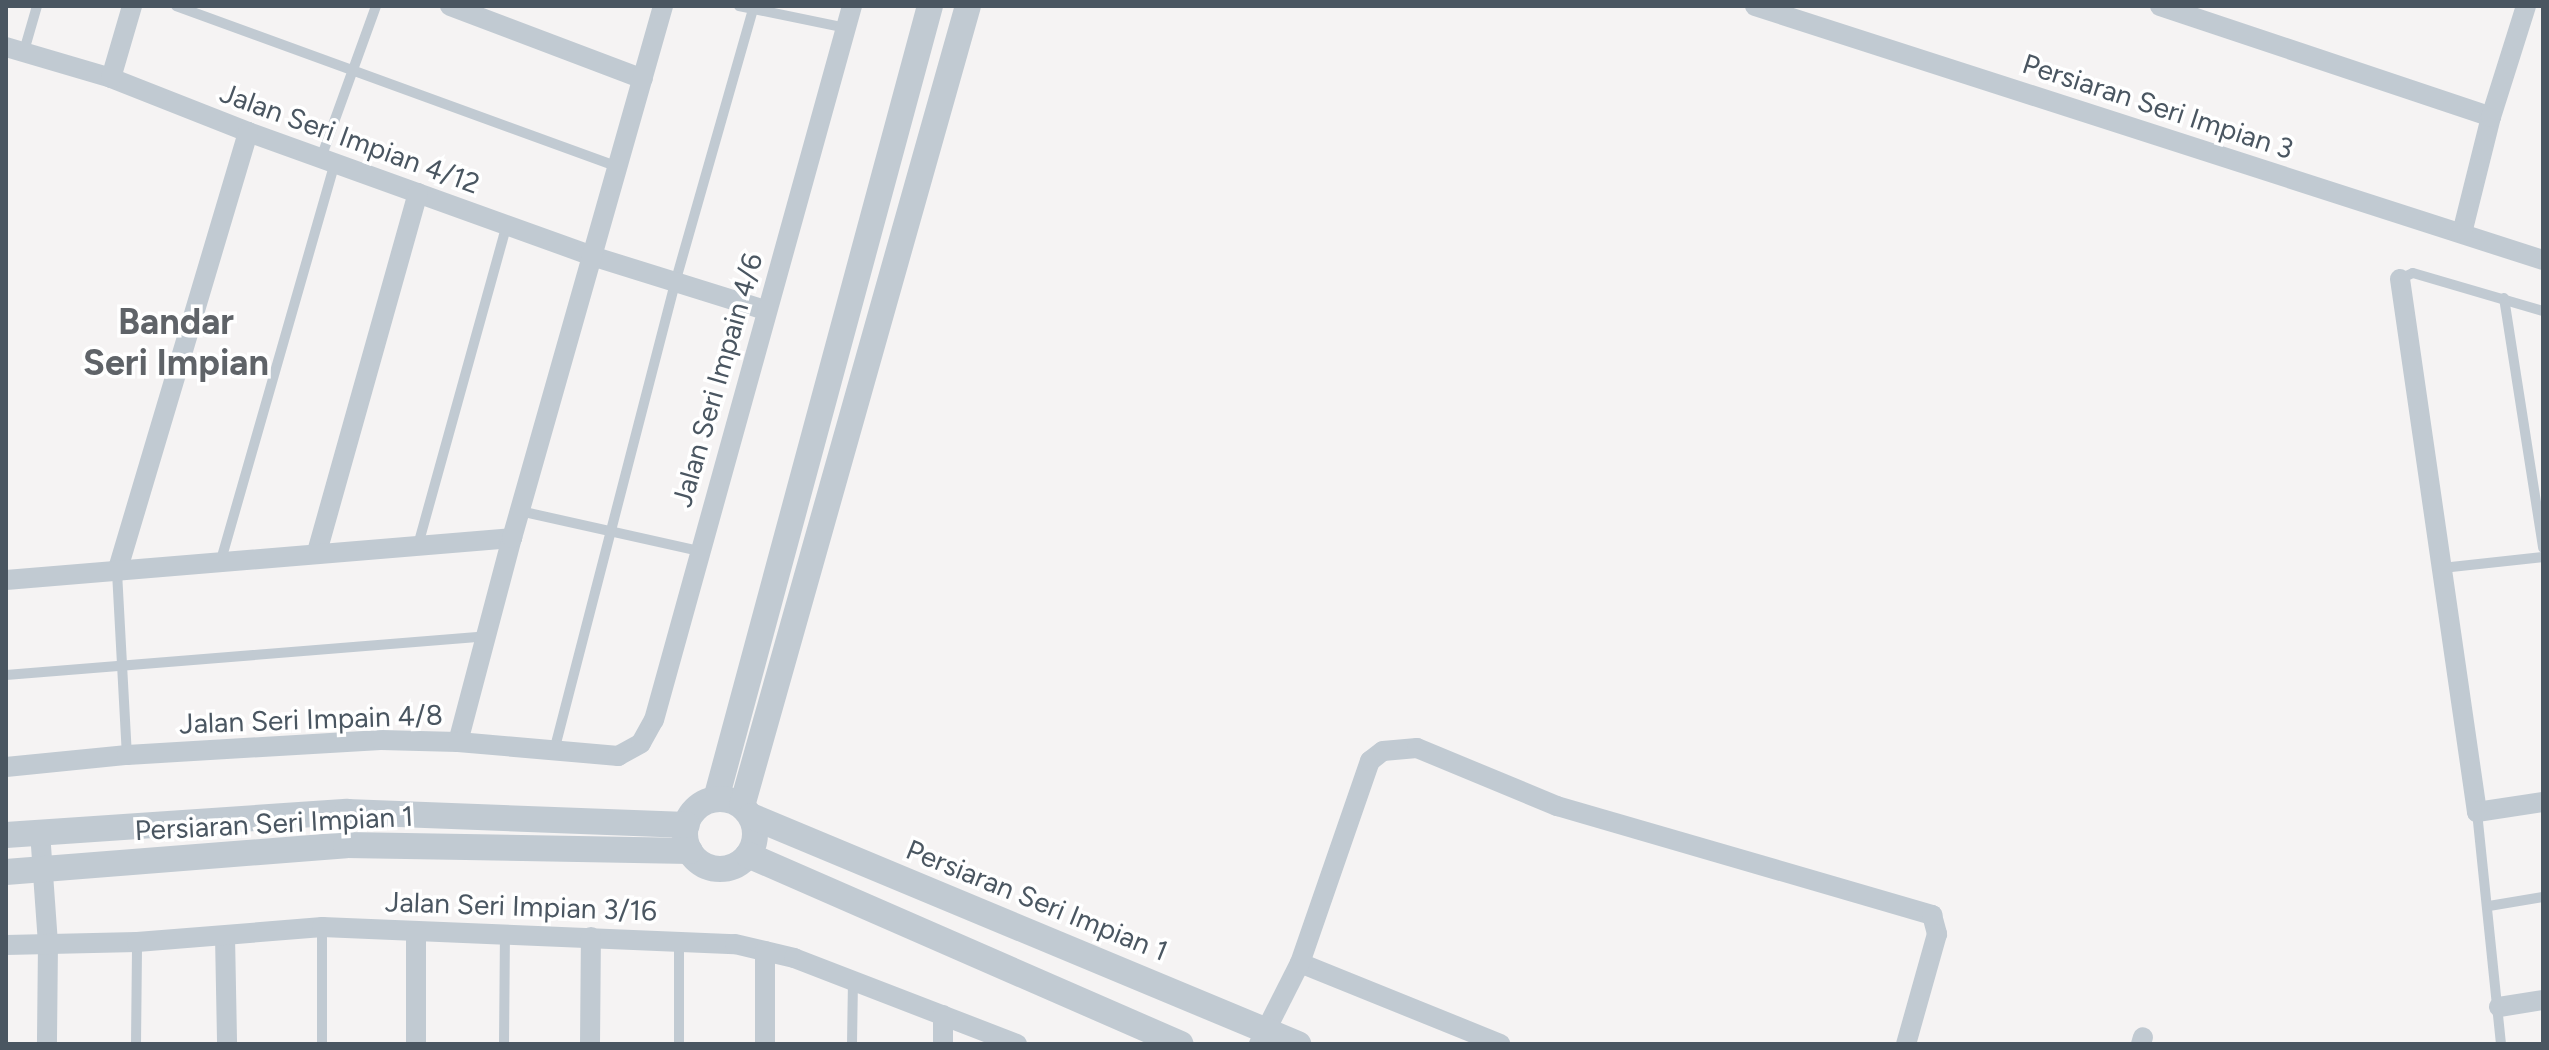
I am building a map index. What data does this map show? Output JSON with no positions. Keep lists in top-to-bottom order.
{
  "streets": {
    "street": [
      "Persiaran Seri Impian 3",
      "Jalan Seri Impian 4/12",
      "Jalan Seri Impain 4/6",
      "Jalan Seri Impain 4/8",
      "Persiaran Seri Impian 1",
      "Jalan Seri Impian 3/16"
    ]
  },
  "crossings": [
    ["Jalan Seri Impian 4/12", "Jalan Seri Impain 4/6"],
    ["Jalan Seri Impain 4/6", "Jalan Seri Impain 4/8"]
  ],
  "districts": ["Bandar Seri Impian"]
}
